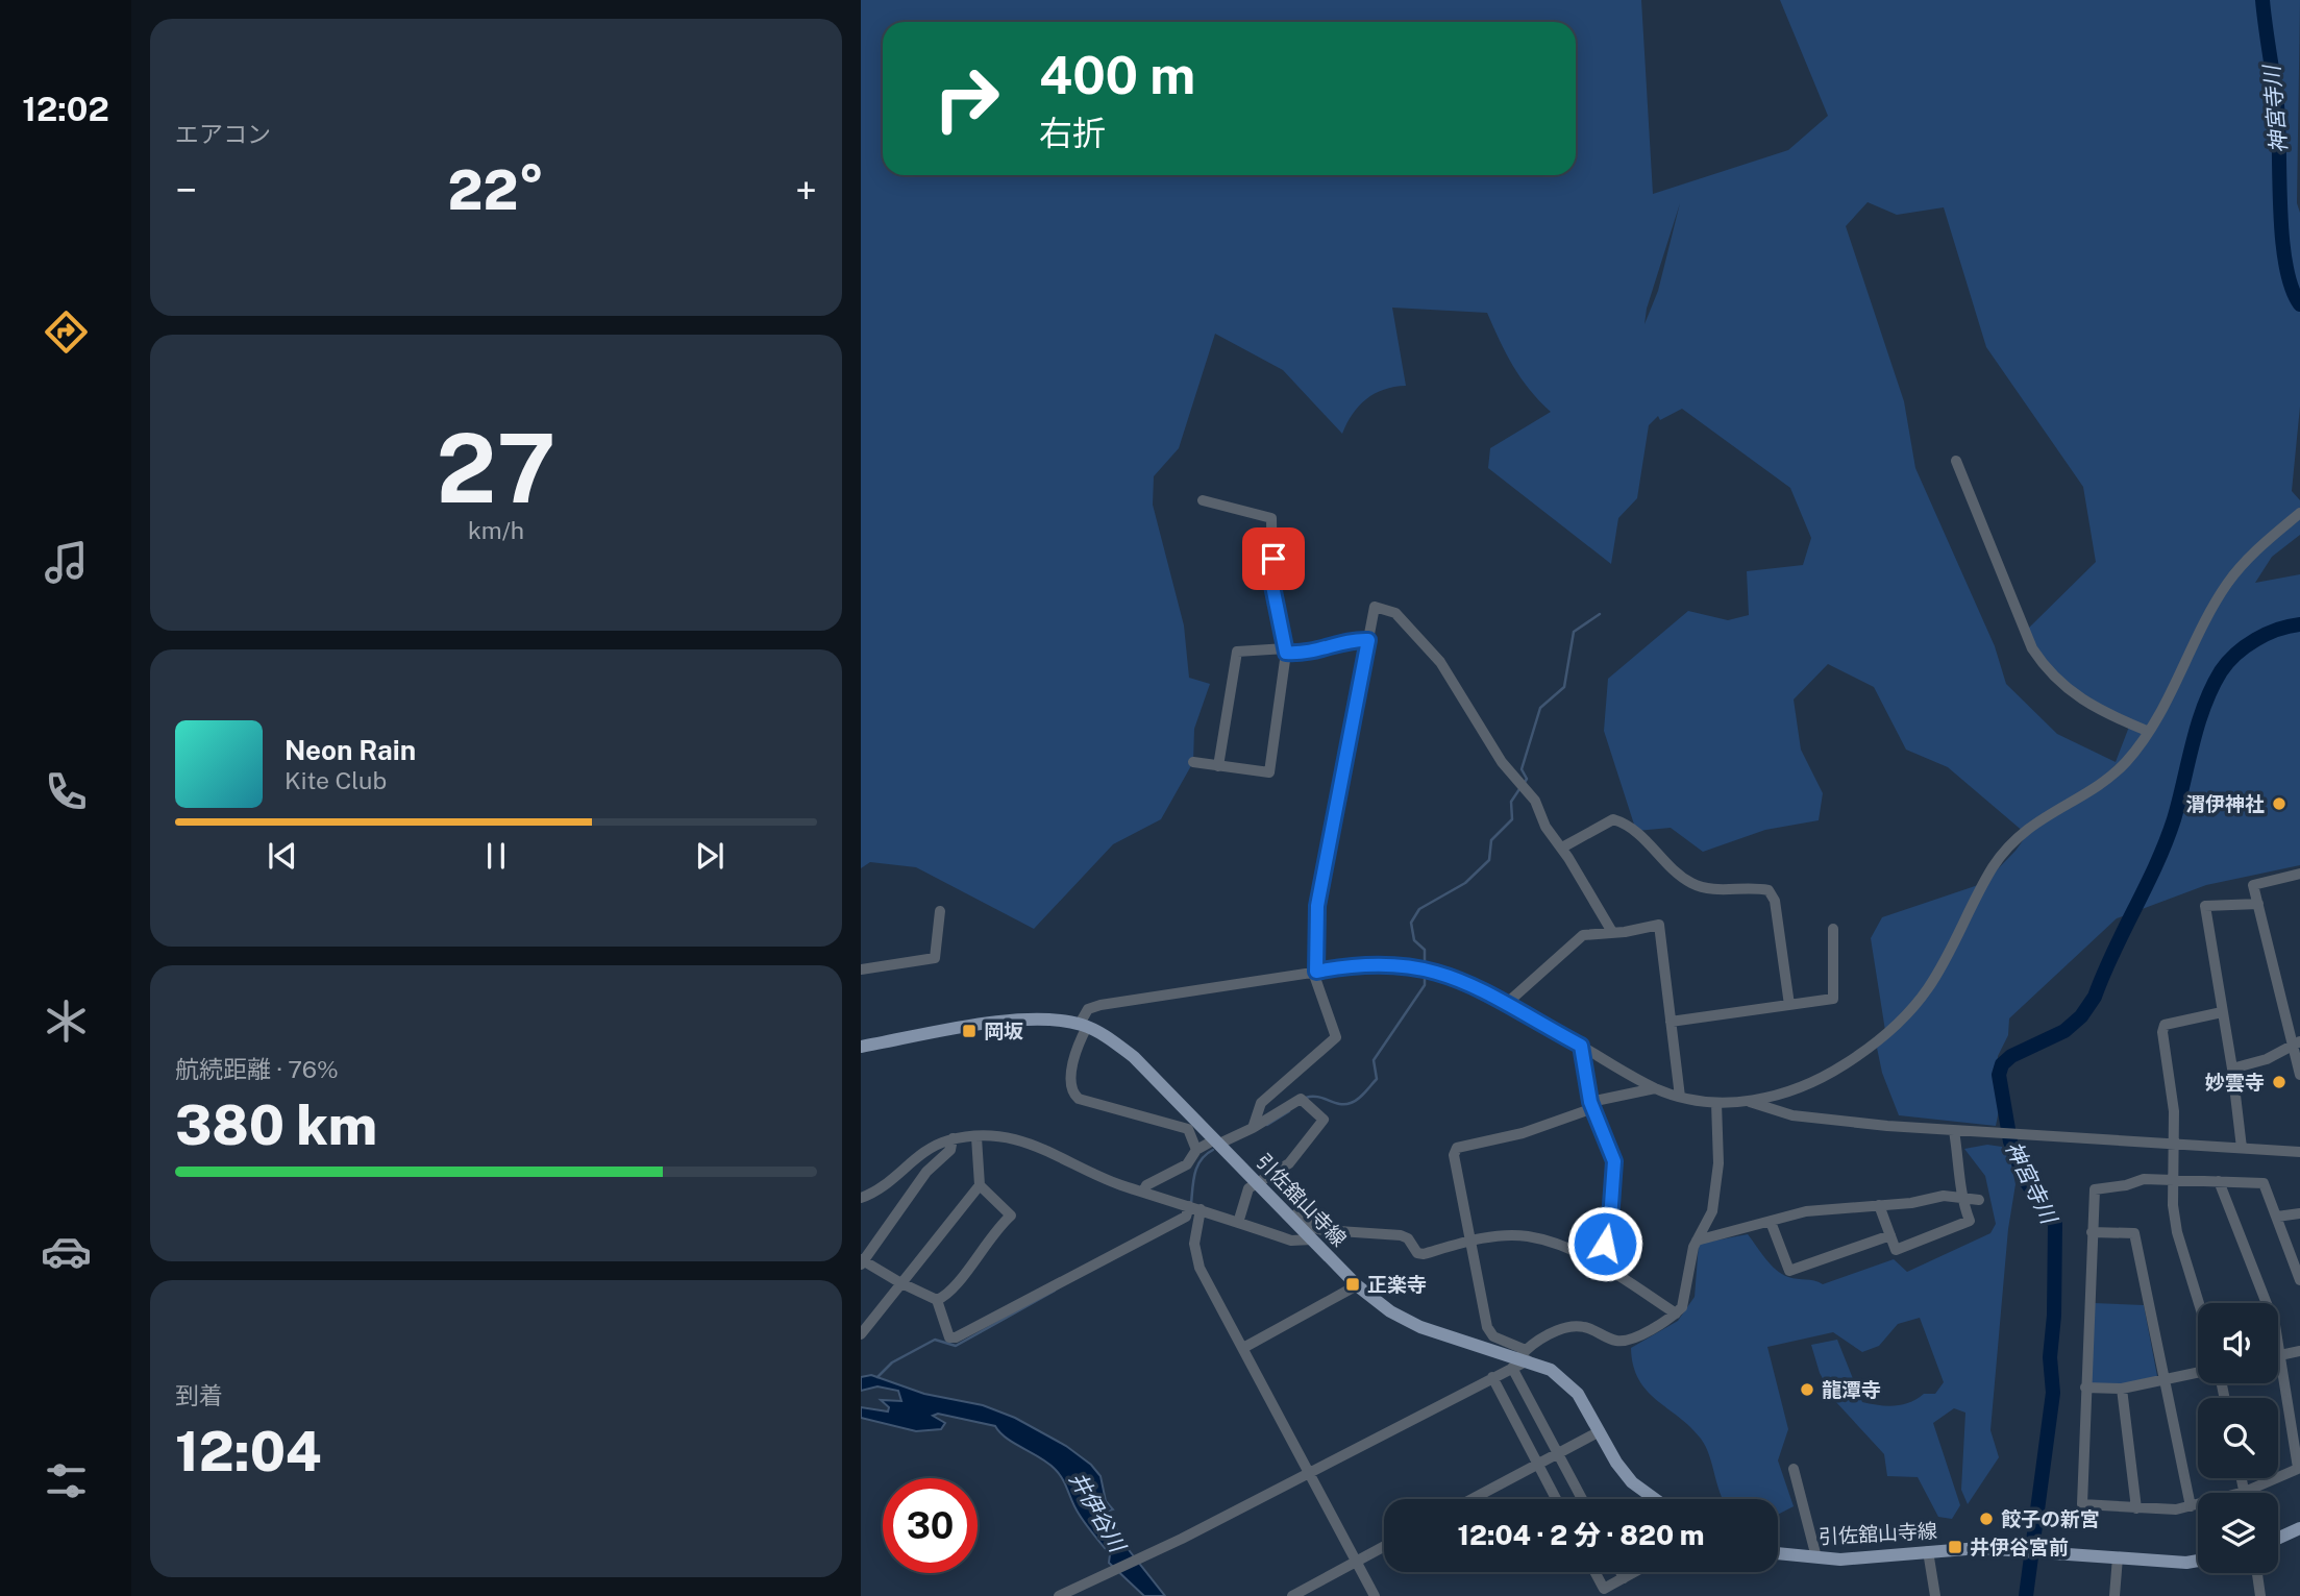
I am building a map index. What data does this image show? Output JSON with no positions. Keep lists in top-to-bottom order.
{
  "streets": {
    "main road": ["引佐舘山寺線"]
  },
  "water": ["神宮寺川", "井伊谷川"],
  "places": {
    "other": [
      "渭伊神社",
      "妙雲寺",
      "龍潭寺",
      "餃子の新宮"
    ],
    "transit": ["岡坂", "正楽寺", "井伊谷宮前"]
  },
  "page": {
    "tabs": "12:02",
    "tile": [
      "エアコン",
      ["27", "km/h"],
      ["航続距離 · 76%", "380 km"],
      ["到着", "12:04"]
    ],
    "turn": ["400 m", "右折"],
    "heat": ["−", "22°", "+"],
    "song": ["Neon Rain", "Kite Club"],
    "limit": "30",
    "trip": "12:04 · 2 分 · 820 m"
  }
}
